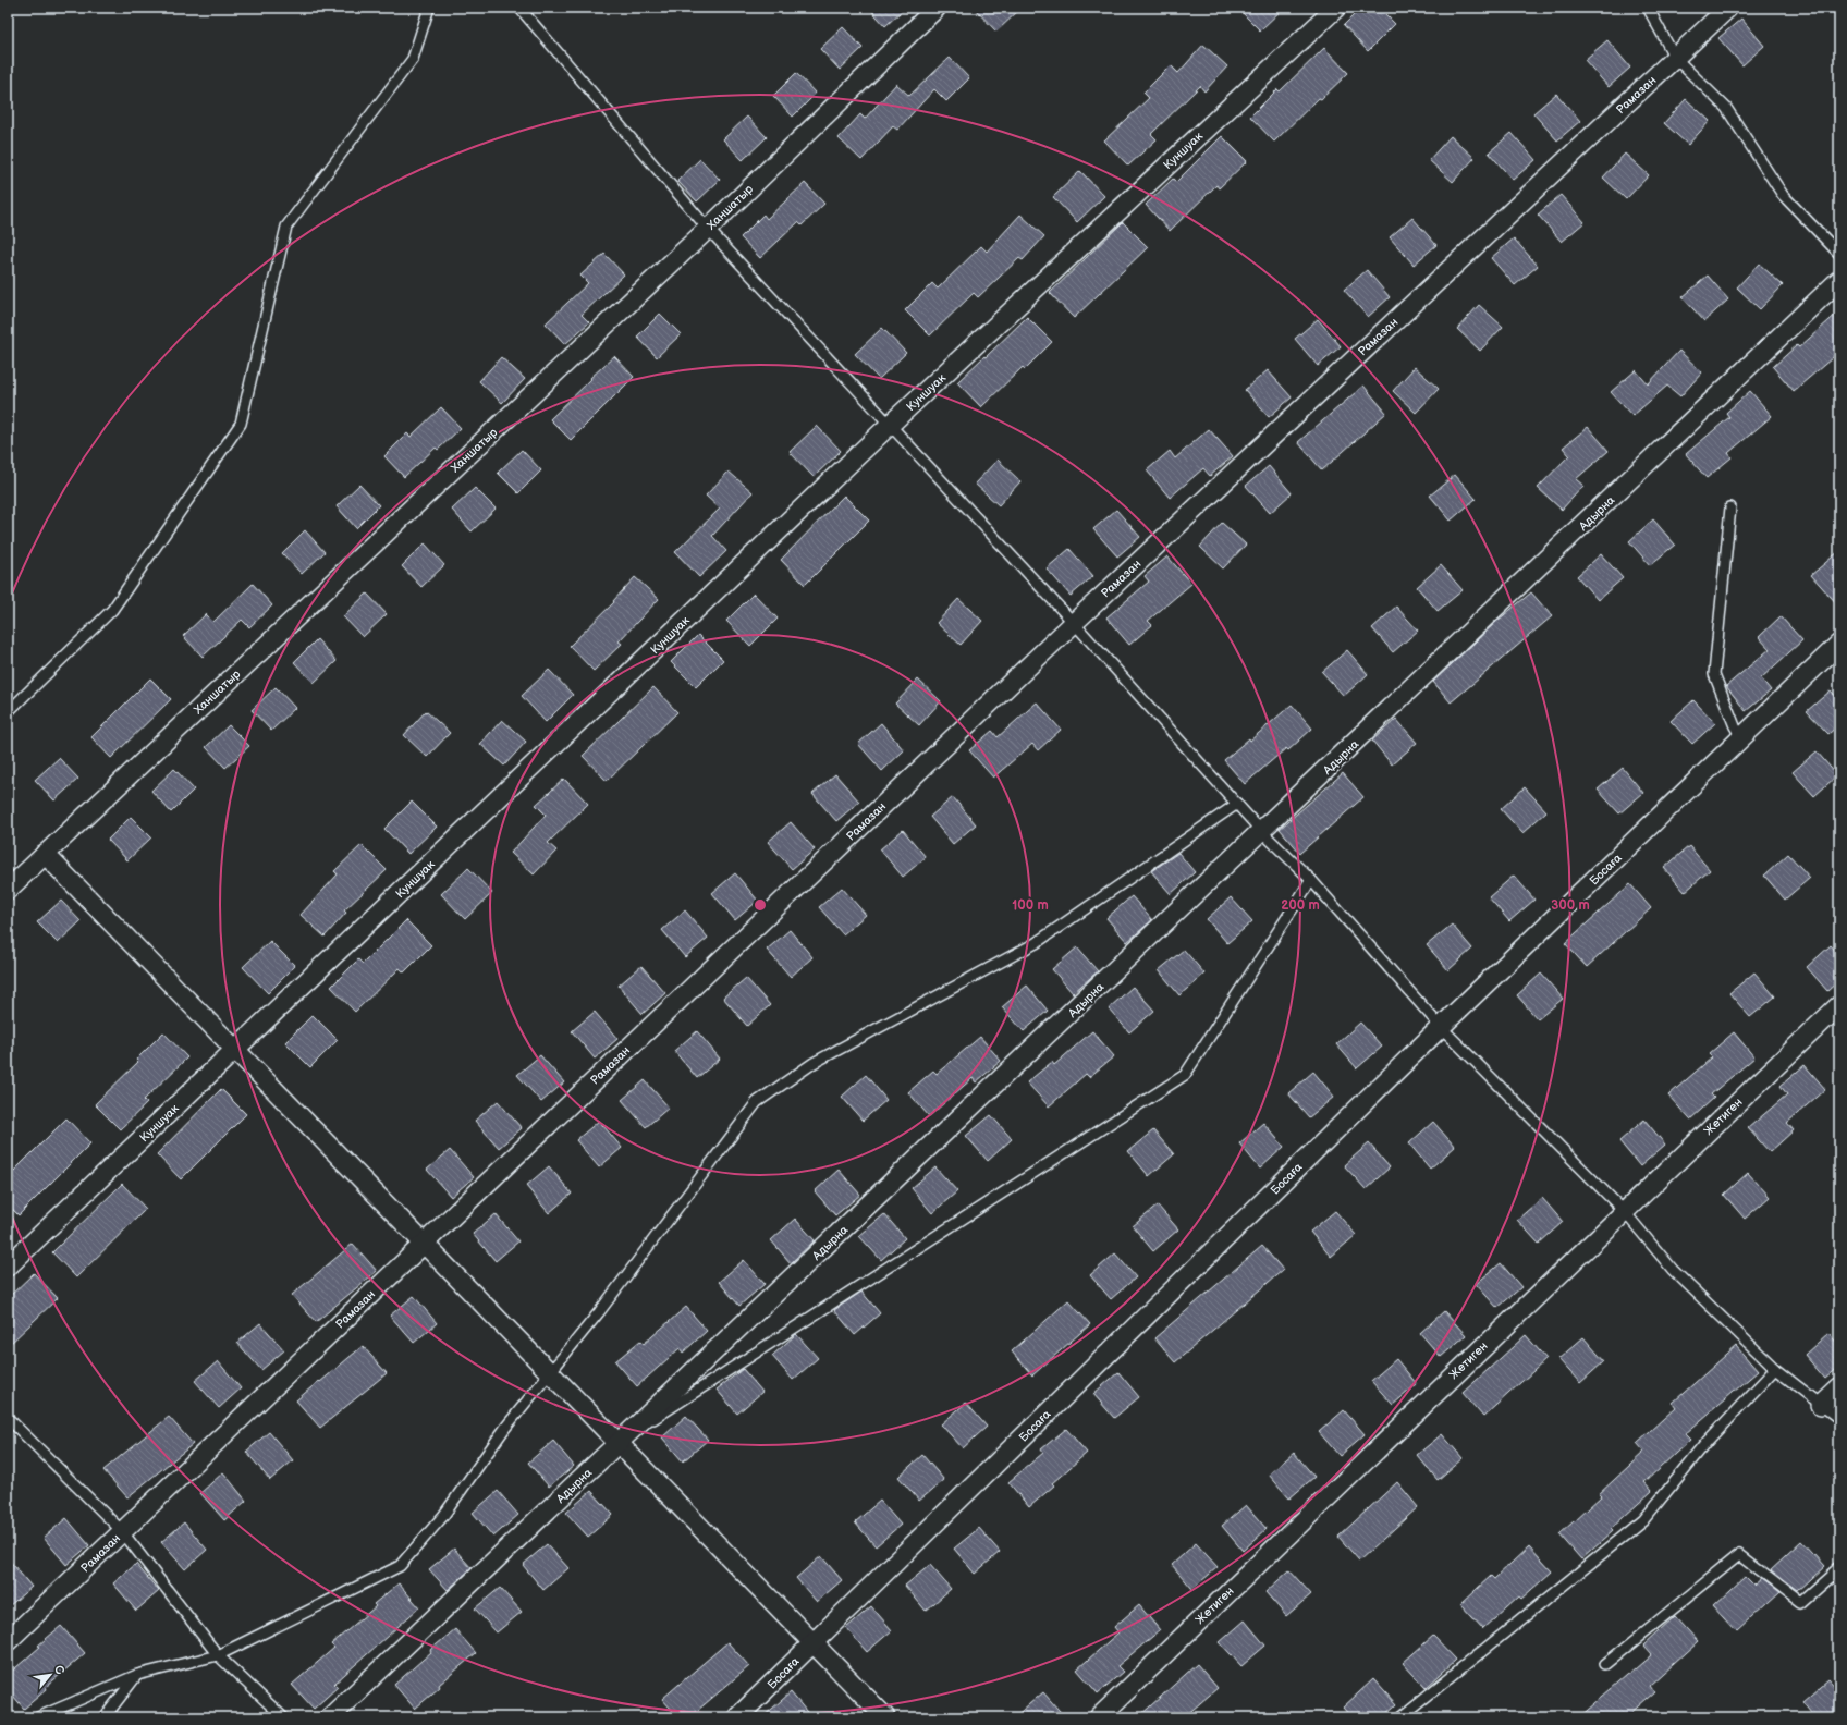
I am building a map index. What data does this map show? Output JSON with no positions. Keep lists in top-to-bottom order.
{
  "streets": {
    "street": [
      "Рамазан",
      "Куншуак",
      "Ханшатыр",
      "Адырна",
      "Босаға",
      "Жетиген"
    ]
  },
  "north": "top right",
  "rings": ["100 m", "200 m", "300 m"]
}
